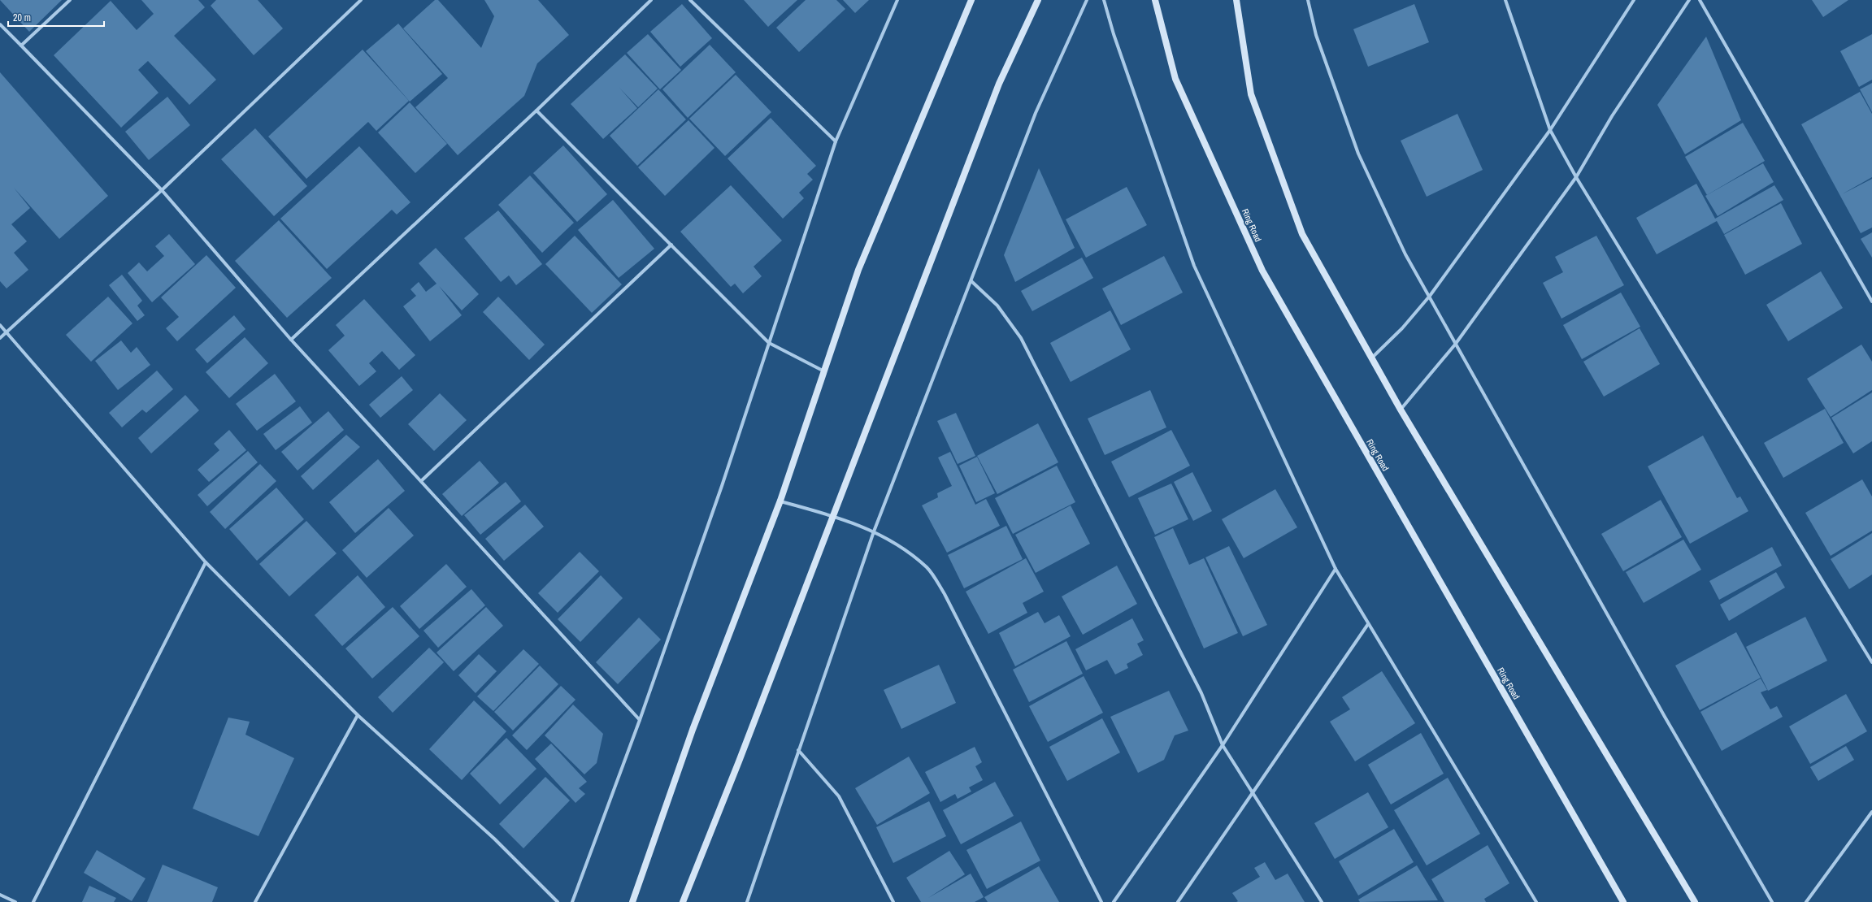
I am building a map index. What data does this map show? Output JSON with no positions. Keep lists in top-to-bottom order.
{
  "streets": {
    "main road": ["Ring Road"]
  },
  "scale_bar": "20 m"
}
